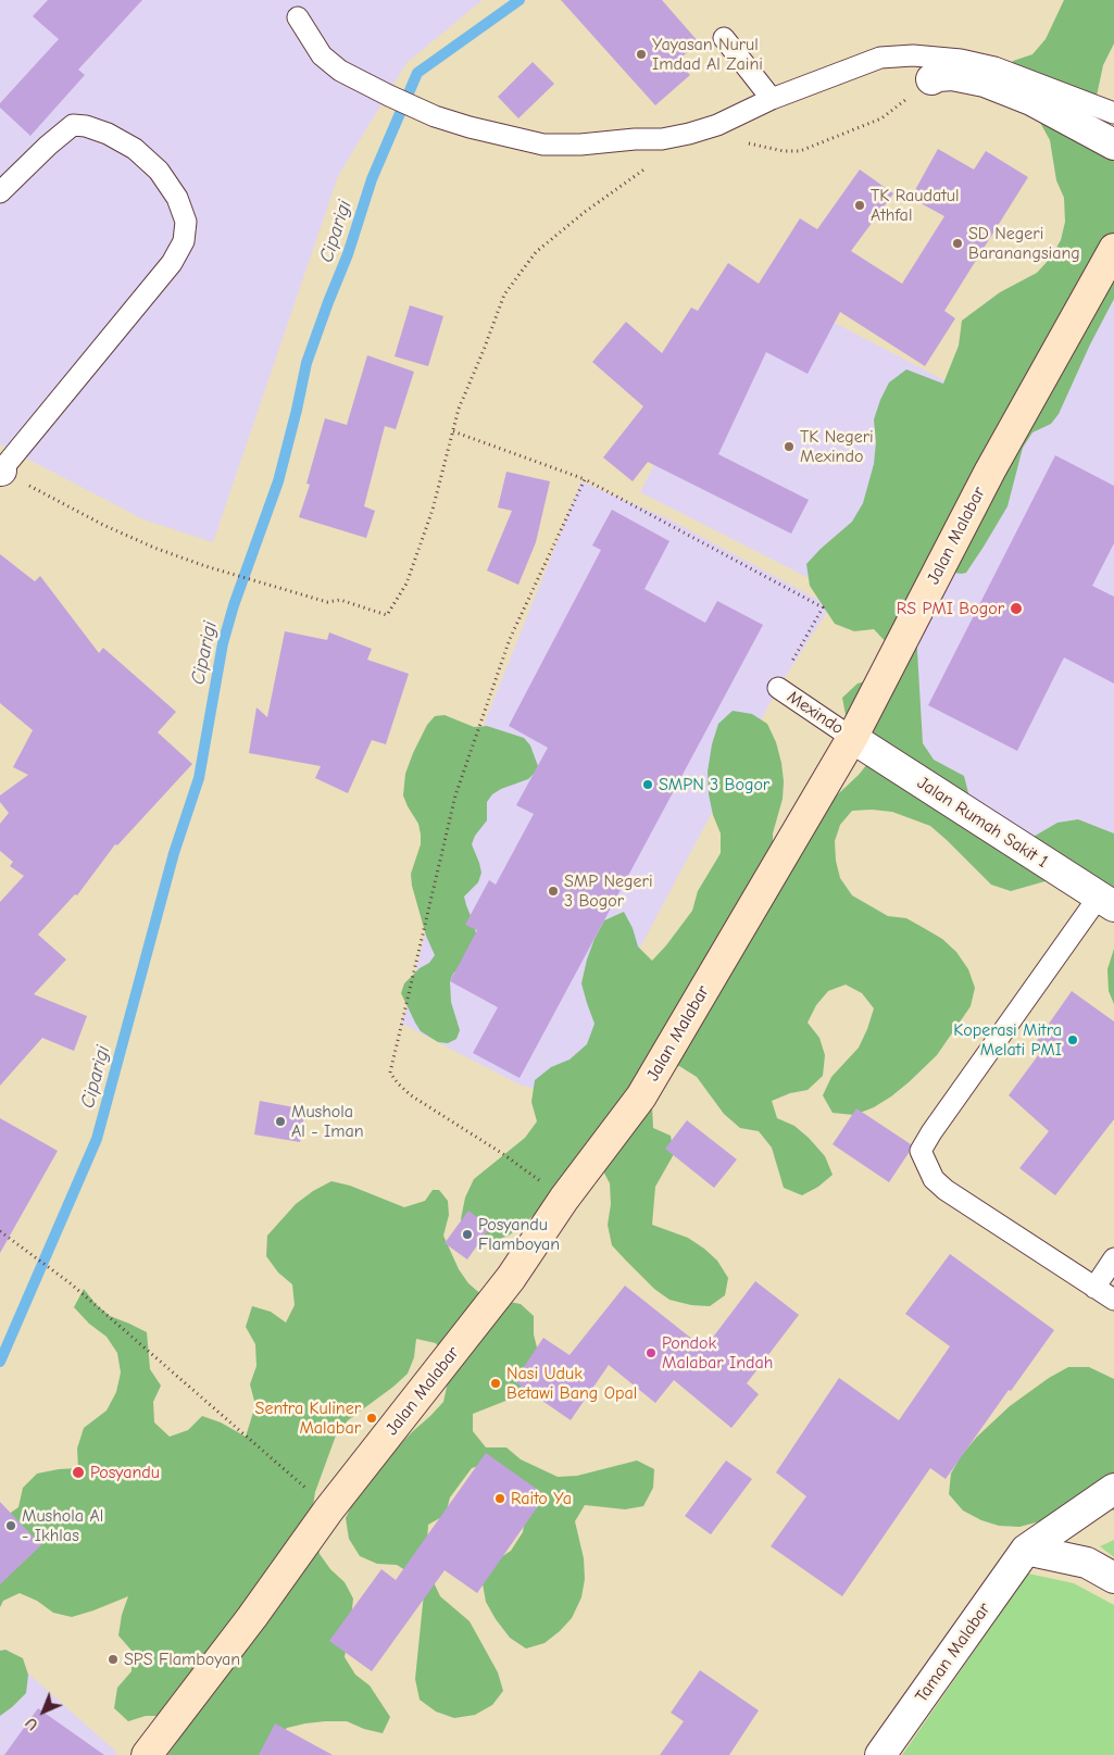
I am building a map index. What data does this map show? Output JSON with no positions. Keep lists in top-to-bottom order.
{
  "streets": {
    "street": ["Jalan Malabar", "Jalan Rumah Sakit 1", "Taman Malabar"],
    "lane": ["Mexindo"]
  },
  "crossings": [
    ["Jalan Malabar", "Mexindo"],
    ["Jalan Malabar", "Jalan Rumah Sakit 1"],
    ["Mexindo", "Jalan Rumah Sakit 1"]
  ],
  "water": ["Ciparigi"],
  "places": [
    "Yayasan Nurul Imdad Al Zaini",
    "TK Raudatul Athfal",
    "SD Negeri Baranangsiang",
    "TK Negeri Mexindo",
    "RS PMI Bogor",
    "SMPN 3 Bogor",
    "SMP Negeri 3 Bogor",
    "Koperasi Mitra Melati PMI",
    "Mushola Al - Iman",
    "Posyandu Flamboyan",
    "Pondok Malabar Indah",
    "Nasi Uduk Betawi Bang Opal",
    "Sentra Kuliner Malabar",
    "Posyandu",
    "Raito Ya",
    "Mushola Al - Ikhlas",
    "SPS Flamboyan"
  ],
  "north": "bottom left"
}
